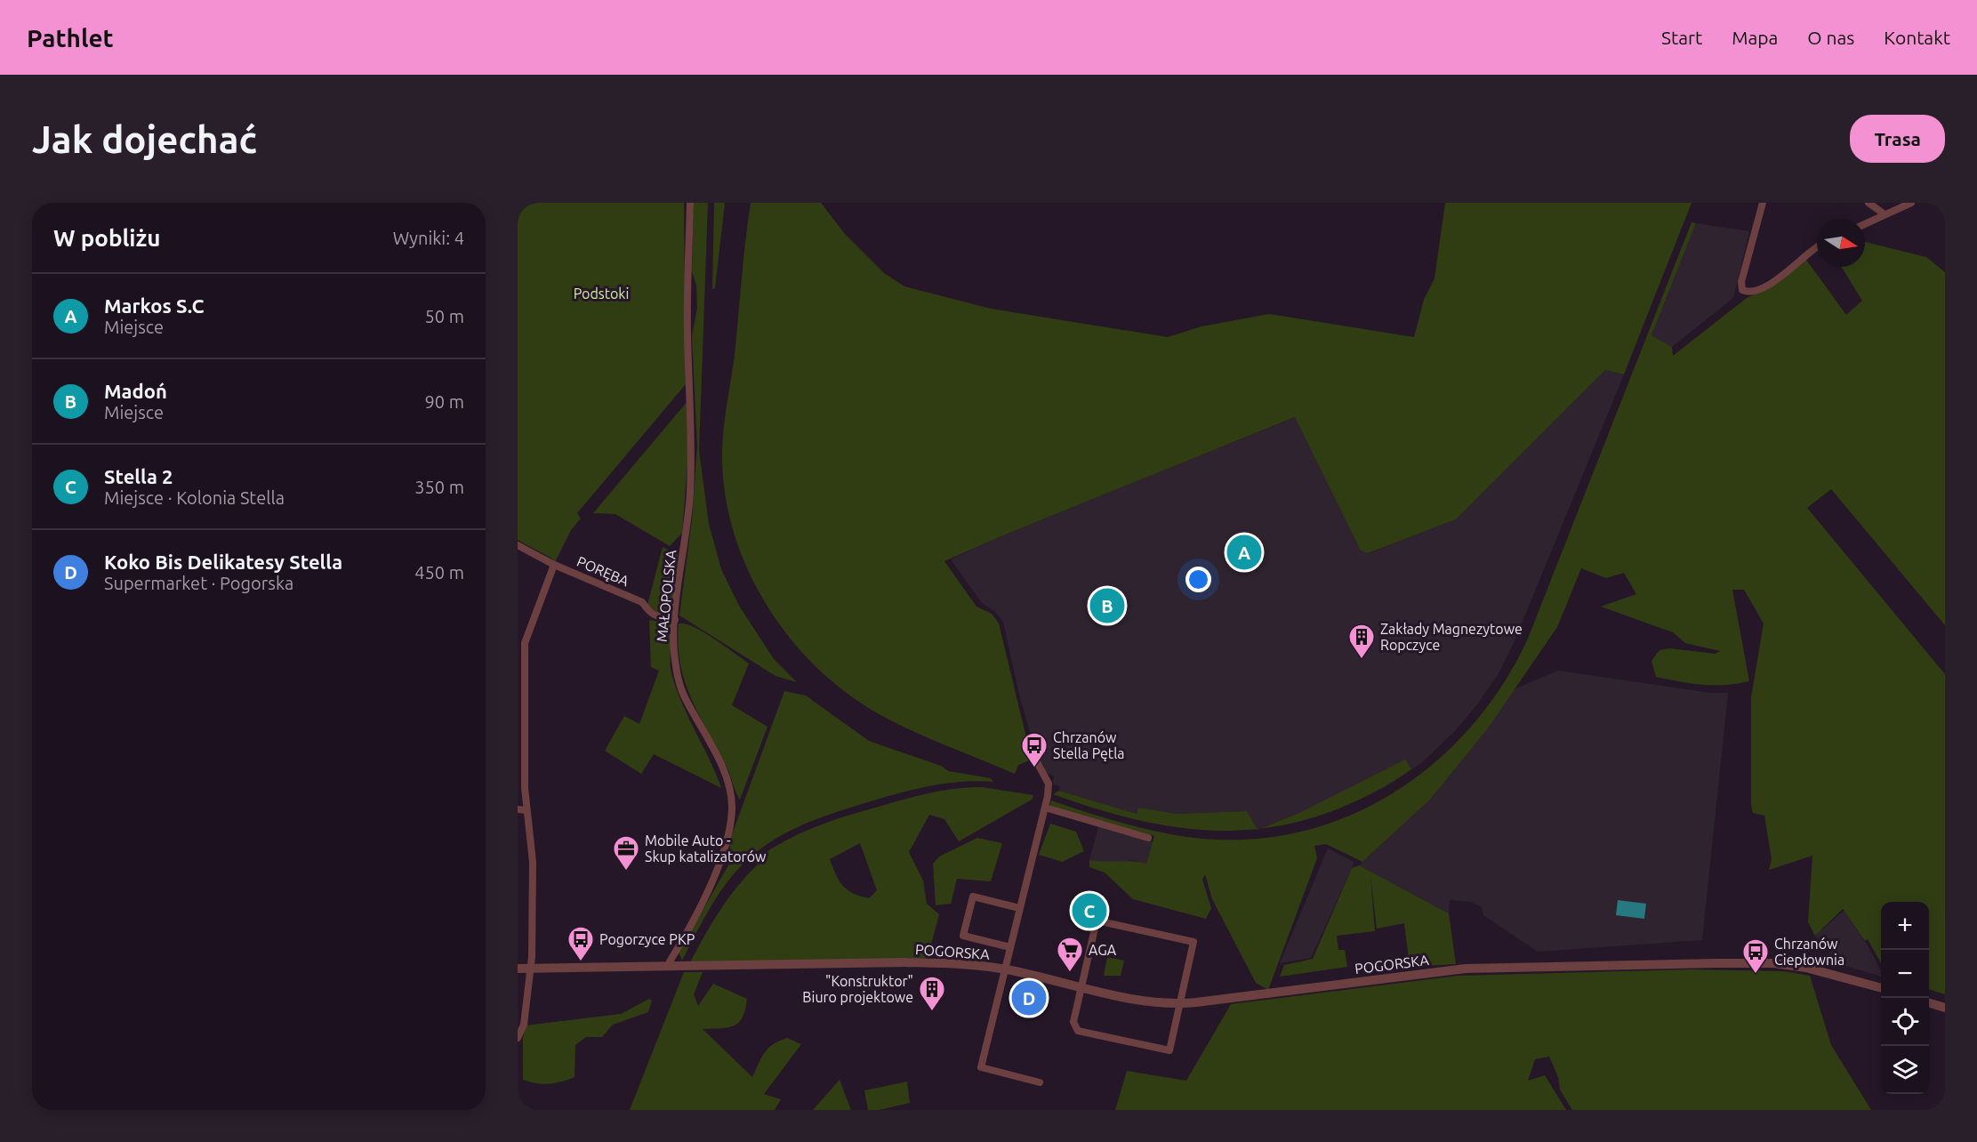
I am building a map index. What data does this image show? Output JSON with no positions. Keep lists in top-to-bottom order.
{
  "streets": {
    "street": ["PORĘBA", "MAŁOPOLSKA", "POGORSKA"]
  },
  "crossings": [
    ["PORĘBA", "MAŁOPOLSKA"],
    ["MAŁOPOLSKA", "POGORSKA"]
  ],
  "parks": ["Podstoki"],
  "places": {
    "building": ["Zakłady Magnezytowe Ropczyce", "\"Konstruktor\" Biuro projektowe"],
    "bus stop": ["Chrzanów Stella Pętla", "Pogorzyce PKP", "Chrzanów Ciepłownia"],
    "office": ["Mobile Auto - Skup katalizatorów"],
    "supermarket": ["AGA"]
  },
  "north": "right",
  "page": {
    "header": "Pathlet",
    "nav": [
      "Start",
      "Mapa",
      "O nas",
      "Kontakt"
    ],
    "buttons": "Trasa",
    "title": "Jak dojechać",
    "heading": ["W pobliżu", "Wyniki: 4"],
    "list": [
      {
        "mark": "A",
        "name": "Markos S.C",
        "note": "Miejsce",
        "value": "50 m"
      },
      {
        "mark": "B",
        "name": "Madoń",
        "note": "Miejsce",
        "value": "90 m"
      },
      {
        "mark": "C",
        "name": "Stella 2",
        "note": "Miejsce · Kolonia Stella",
        "value": "350 m"
      },
      {
        "mark": "D",
        "name": "Koko Bis Delikatesy Stella",
        "note": "Supermarket · Pogorska",
        "value": "450 m"
      }
    ],
    "pins": [
      "A",
      "B",
      "C",
      "D"
    ],
    "map_buttons": ["+", "−"]
  }
}
